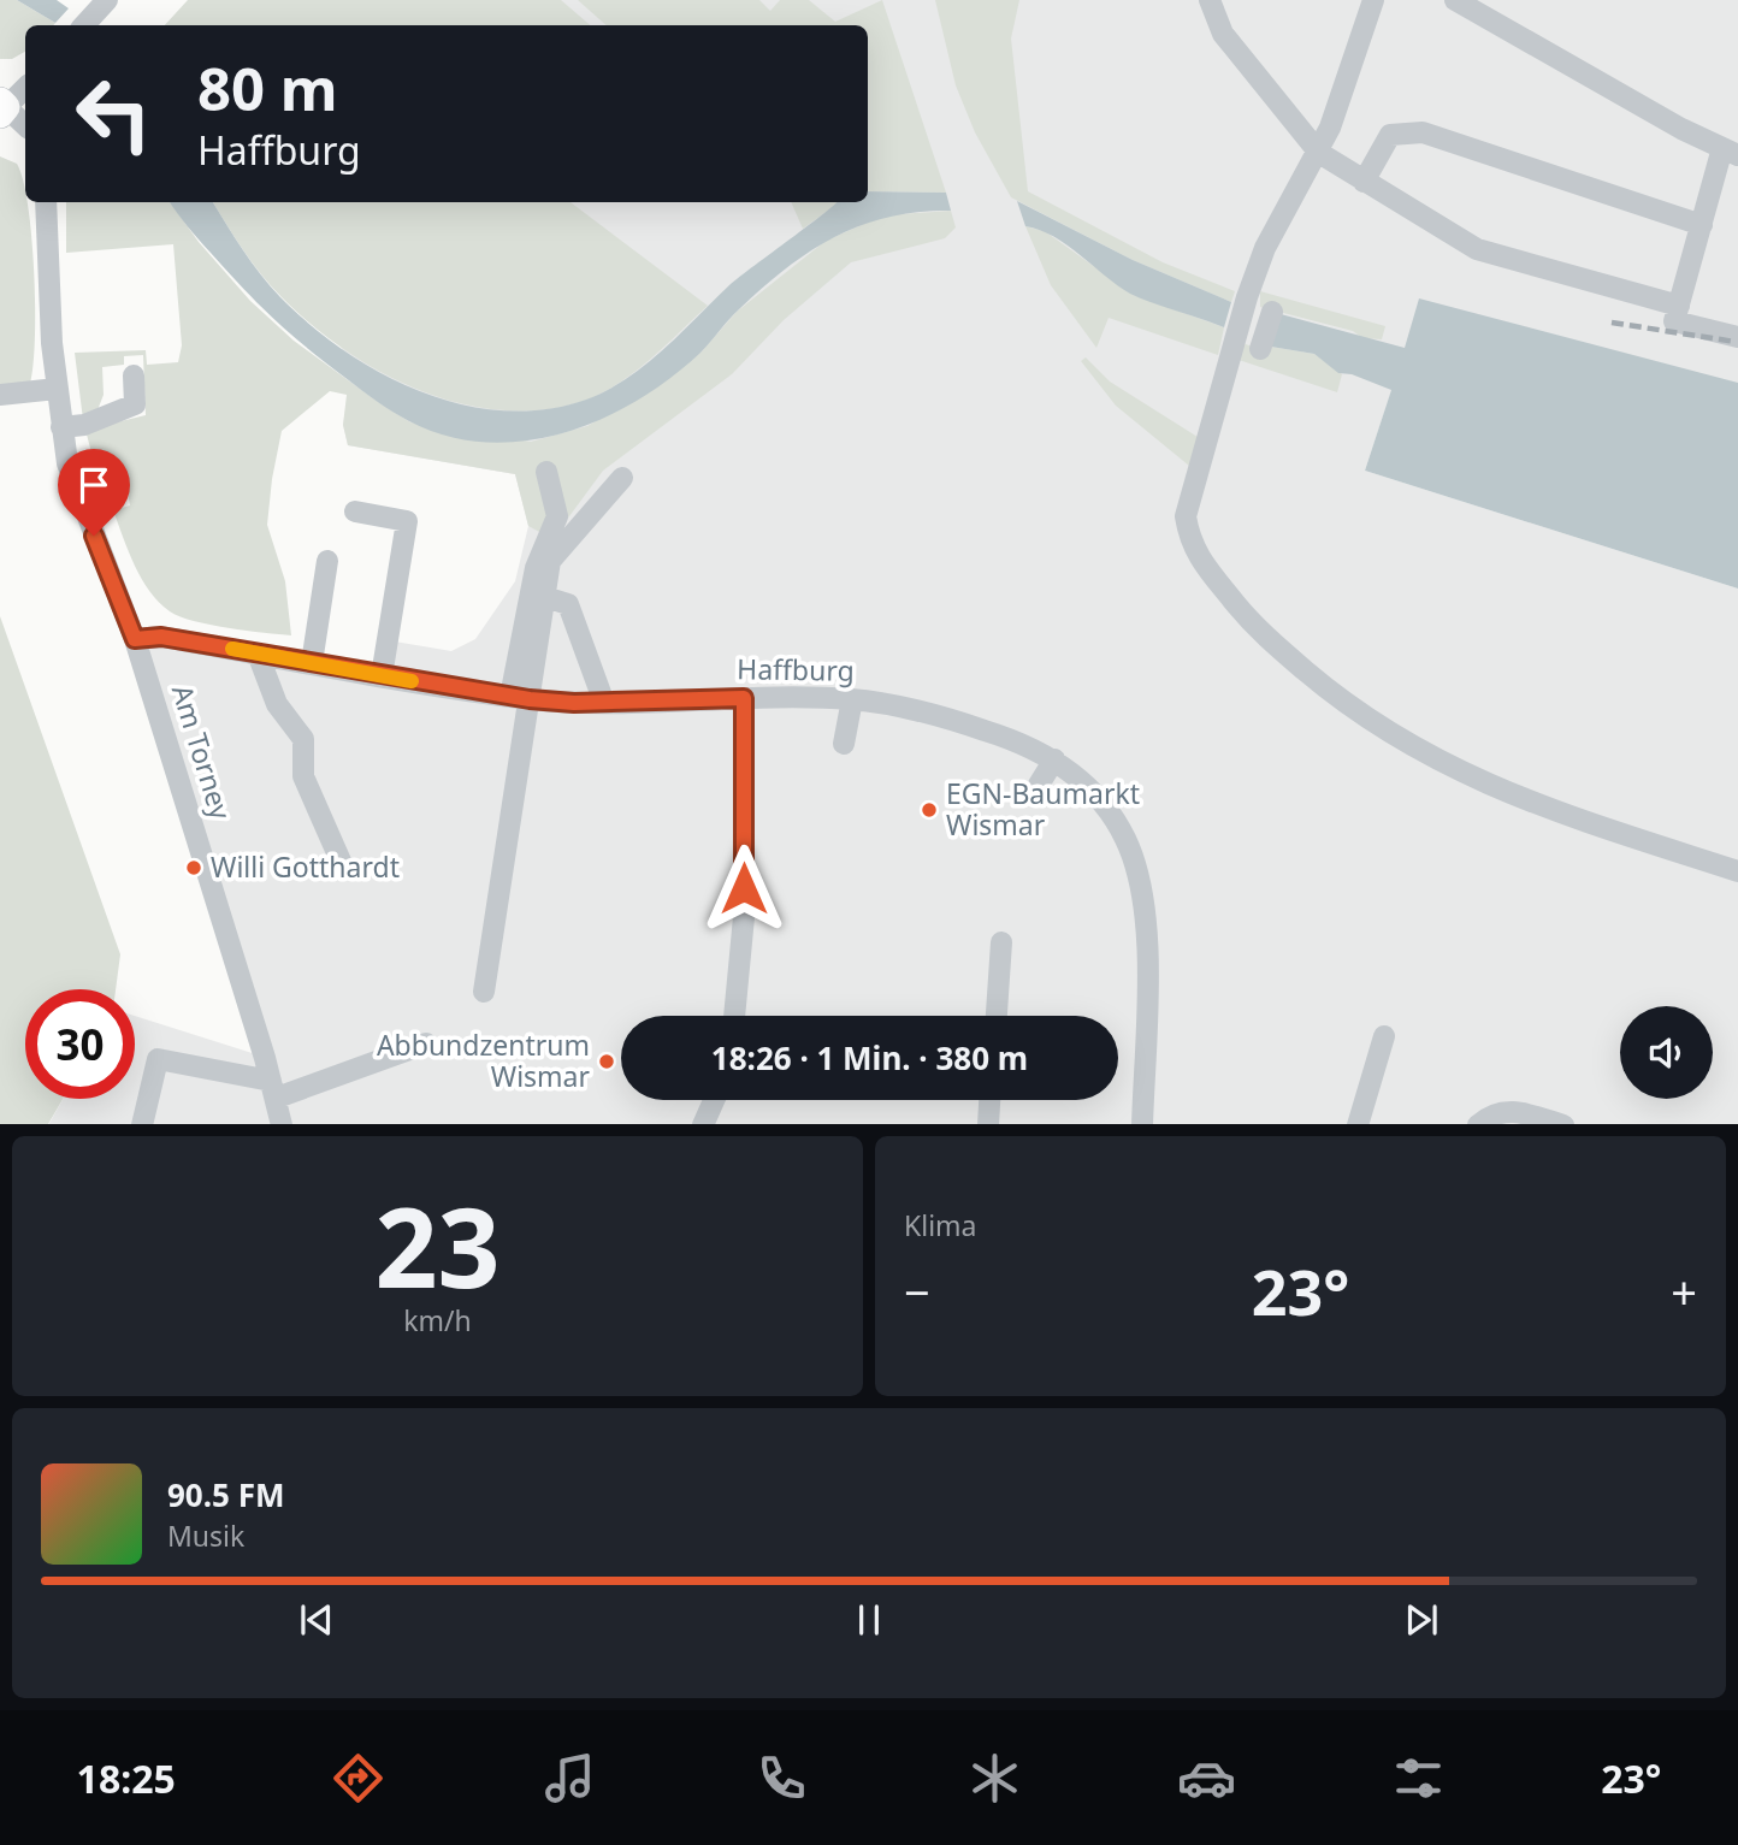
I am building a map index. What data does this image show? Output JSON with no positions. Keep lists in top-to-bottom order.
{
  "streets": {
    "street": ["Haffburg", "Am Torney"]
  },
  "crossings": [
    ["Haffburg", "Am Torney"]
  ],
  "places": ["EGN-Baumarkt Wismar", "Willi Gotthardt", "Abbundzentrum Wismar"],
  "page": {
    "turn": ["80 m", "Haffburg"],
    "limit": "30",
    "trip": "18:26 · 1 Min. · 380 m",
    "tile": [
      ["23", "km/h"],
      "Klima"
    ],
    "heat": ["−", "23°", "+"],
    "song": ["90.5 FM", "Musik"],
    "tabs": ["18:25", "23°"]
  }
}
